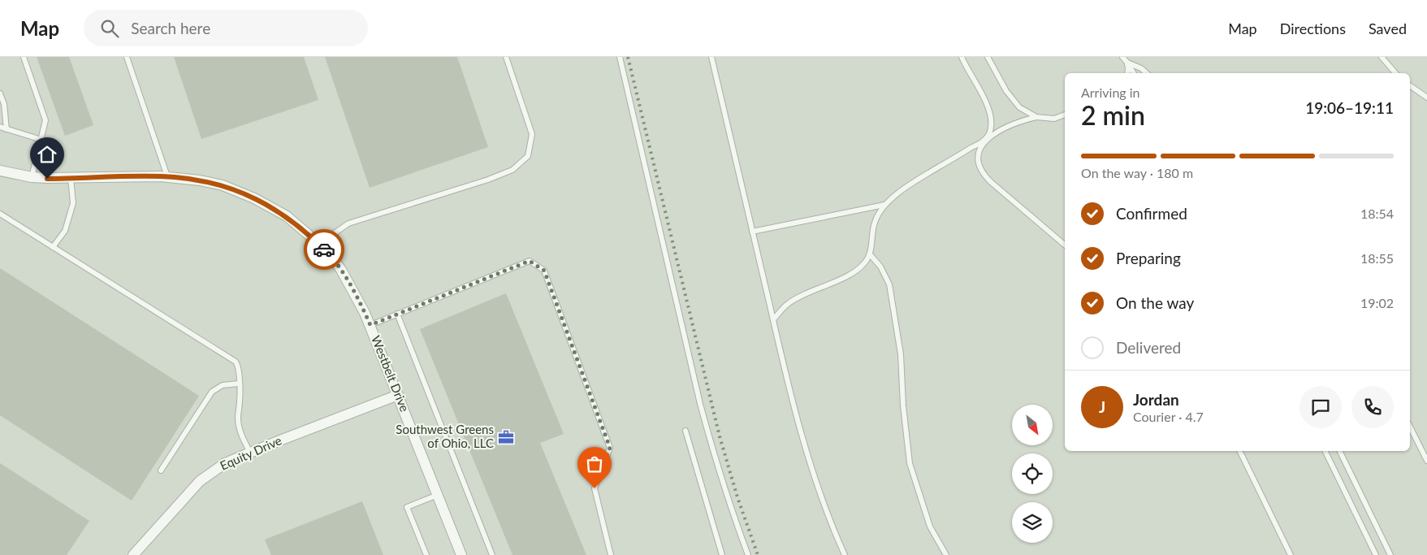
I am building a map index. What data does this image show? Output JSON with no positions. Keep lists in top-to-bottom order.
{
  "streets": {
    "street": ["Westbelt Drive", "Equity Drive"]
  },
  "crossings": [
    ["Westbelt Drive", "Equity Drive"]
  ],
  "places": {
    "office": ["Southwest Greens of Ohio, LLC"]
  },
  "north": "bottom right",
  "page": {
    "header": "Map",
    "search": "Search here",
    "nav": ["Map", "Directions", "Saved"],
    "heading": ["2 min", "Arriving in", "19:06–19:11"],
    "panel": ["Jordan", "Courier · 4.7"],
    "bar": "On the way · 180 m",
    "list": [
      ["Confirmed", "18:54"],
      ["Preparing", "18:55"],
      ["On the way", "19:02"],
      "Delivered"
    ],
    "round": "J"
  }
}
